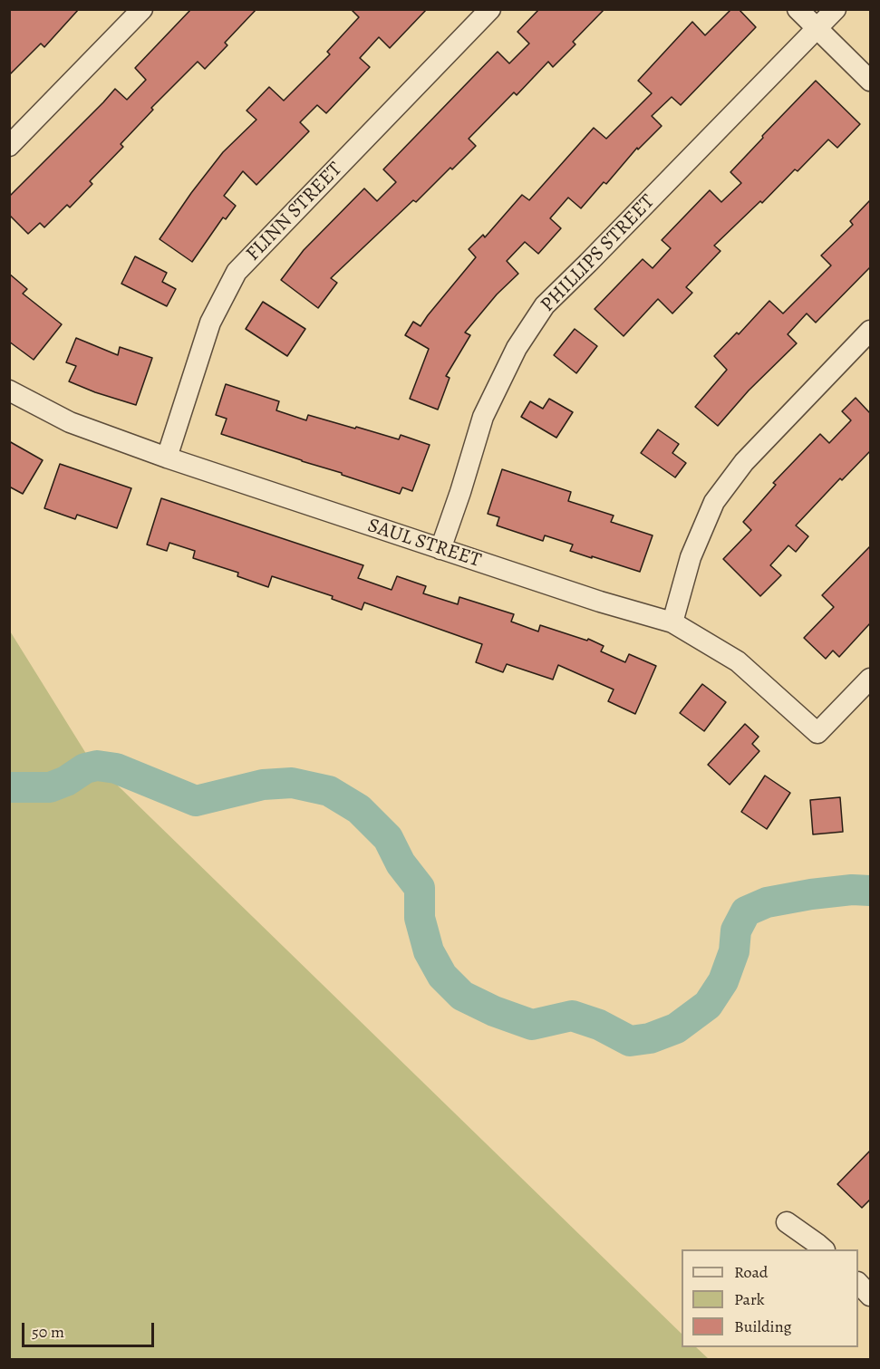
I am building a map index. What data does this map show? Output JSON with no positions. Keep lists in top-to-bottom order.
{
  "streets": {
    "street": ["FLINN STREET", "PHILLIPS STREET", "SAUL STREET"]
  },
  "crossings": [
    ["FLINN STREET", "SAUL STREET"],
    ["PHILLIPS STREET", "SAUL STREET"]
  ],
  "legend": ["Road", "Park", "Building"],
  "scale_bar": "50 m"
}
